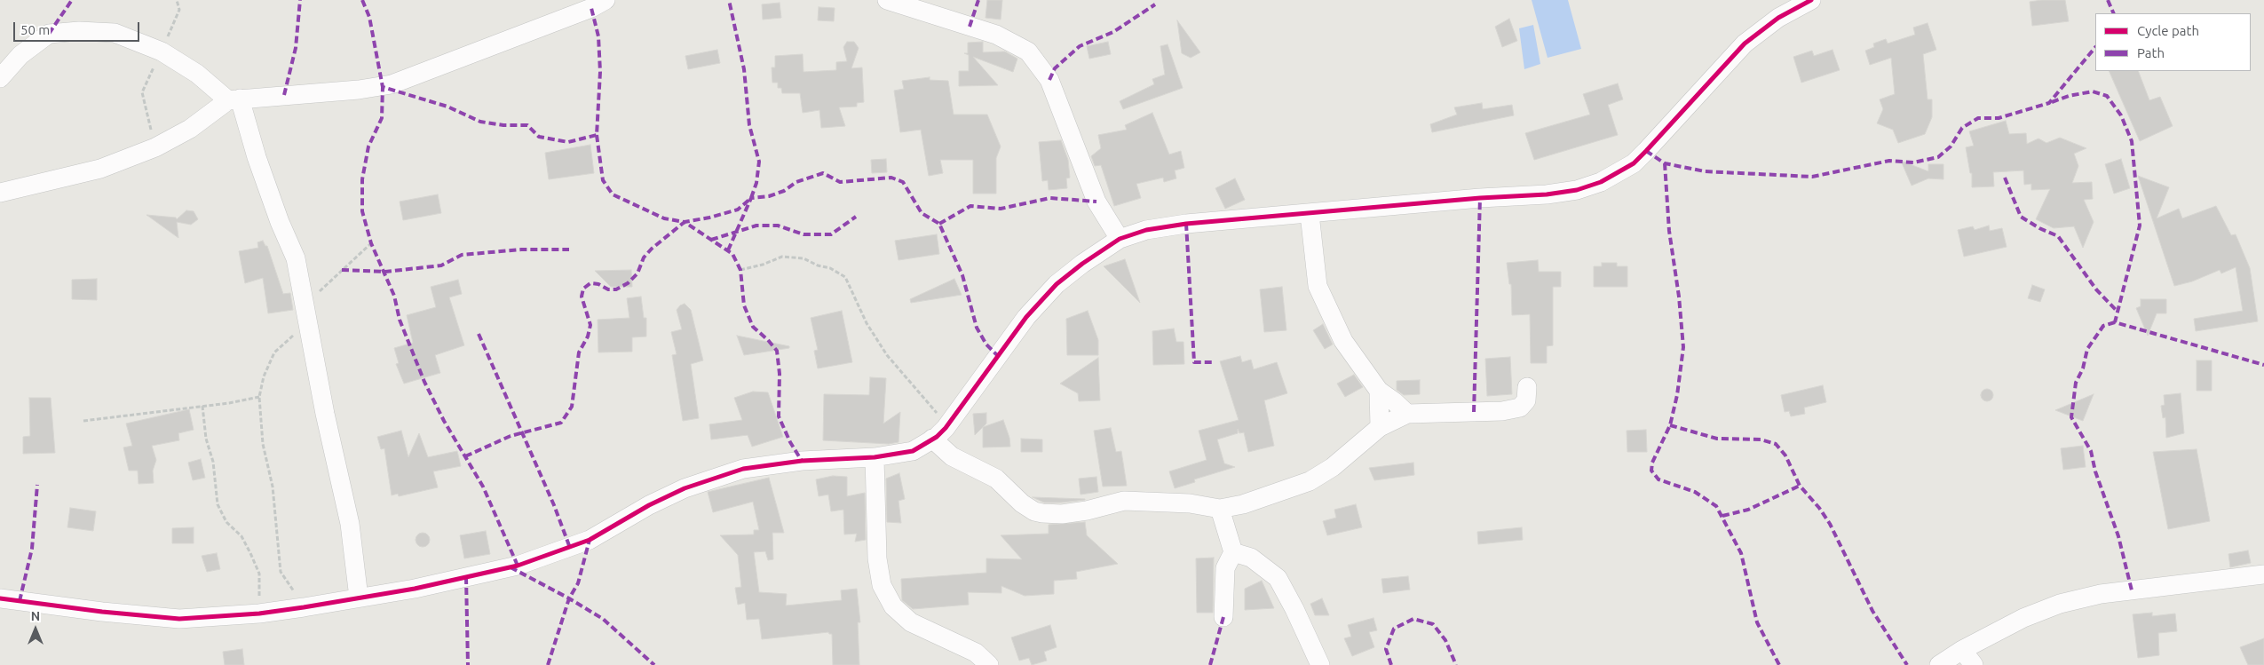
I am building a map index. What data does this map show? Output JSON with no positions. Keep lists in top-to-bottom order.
{
  "legend": ["Cycle path", "Path"],
  "scale_bar": "50 m",
  "north": "top"
}
